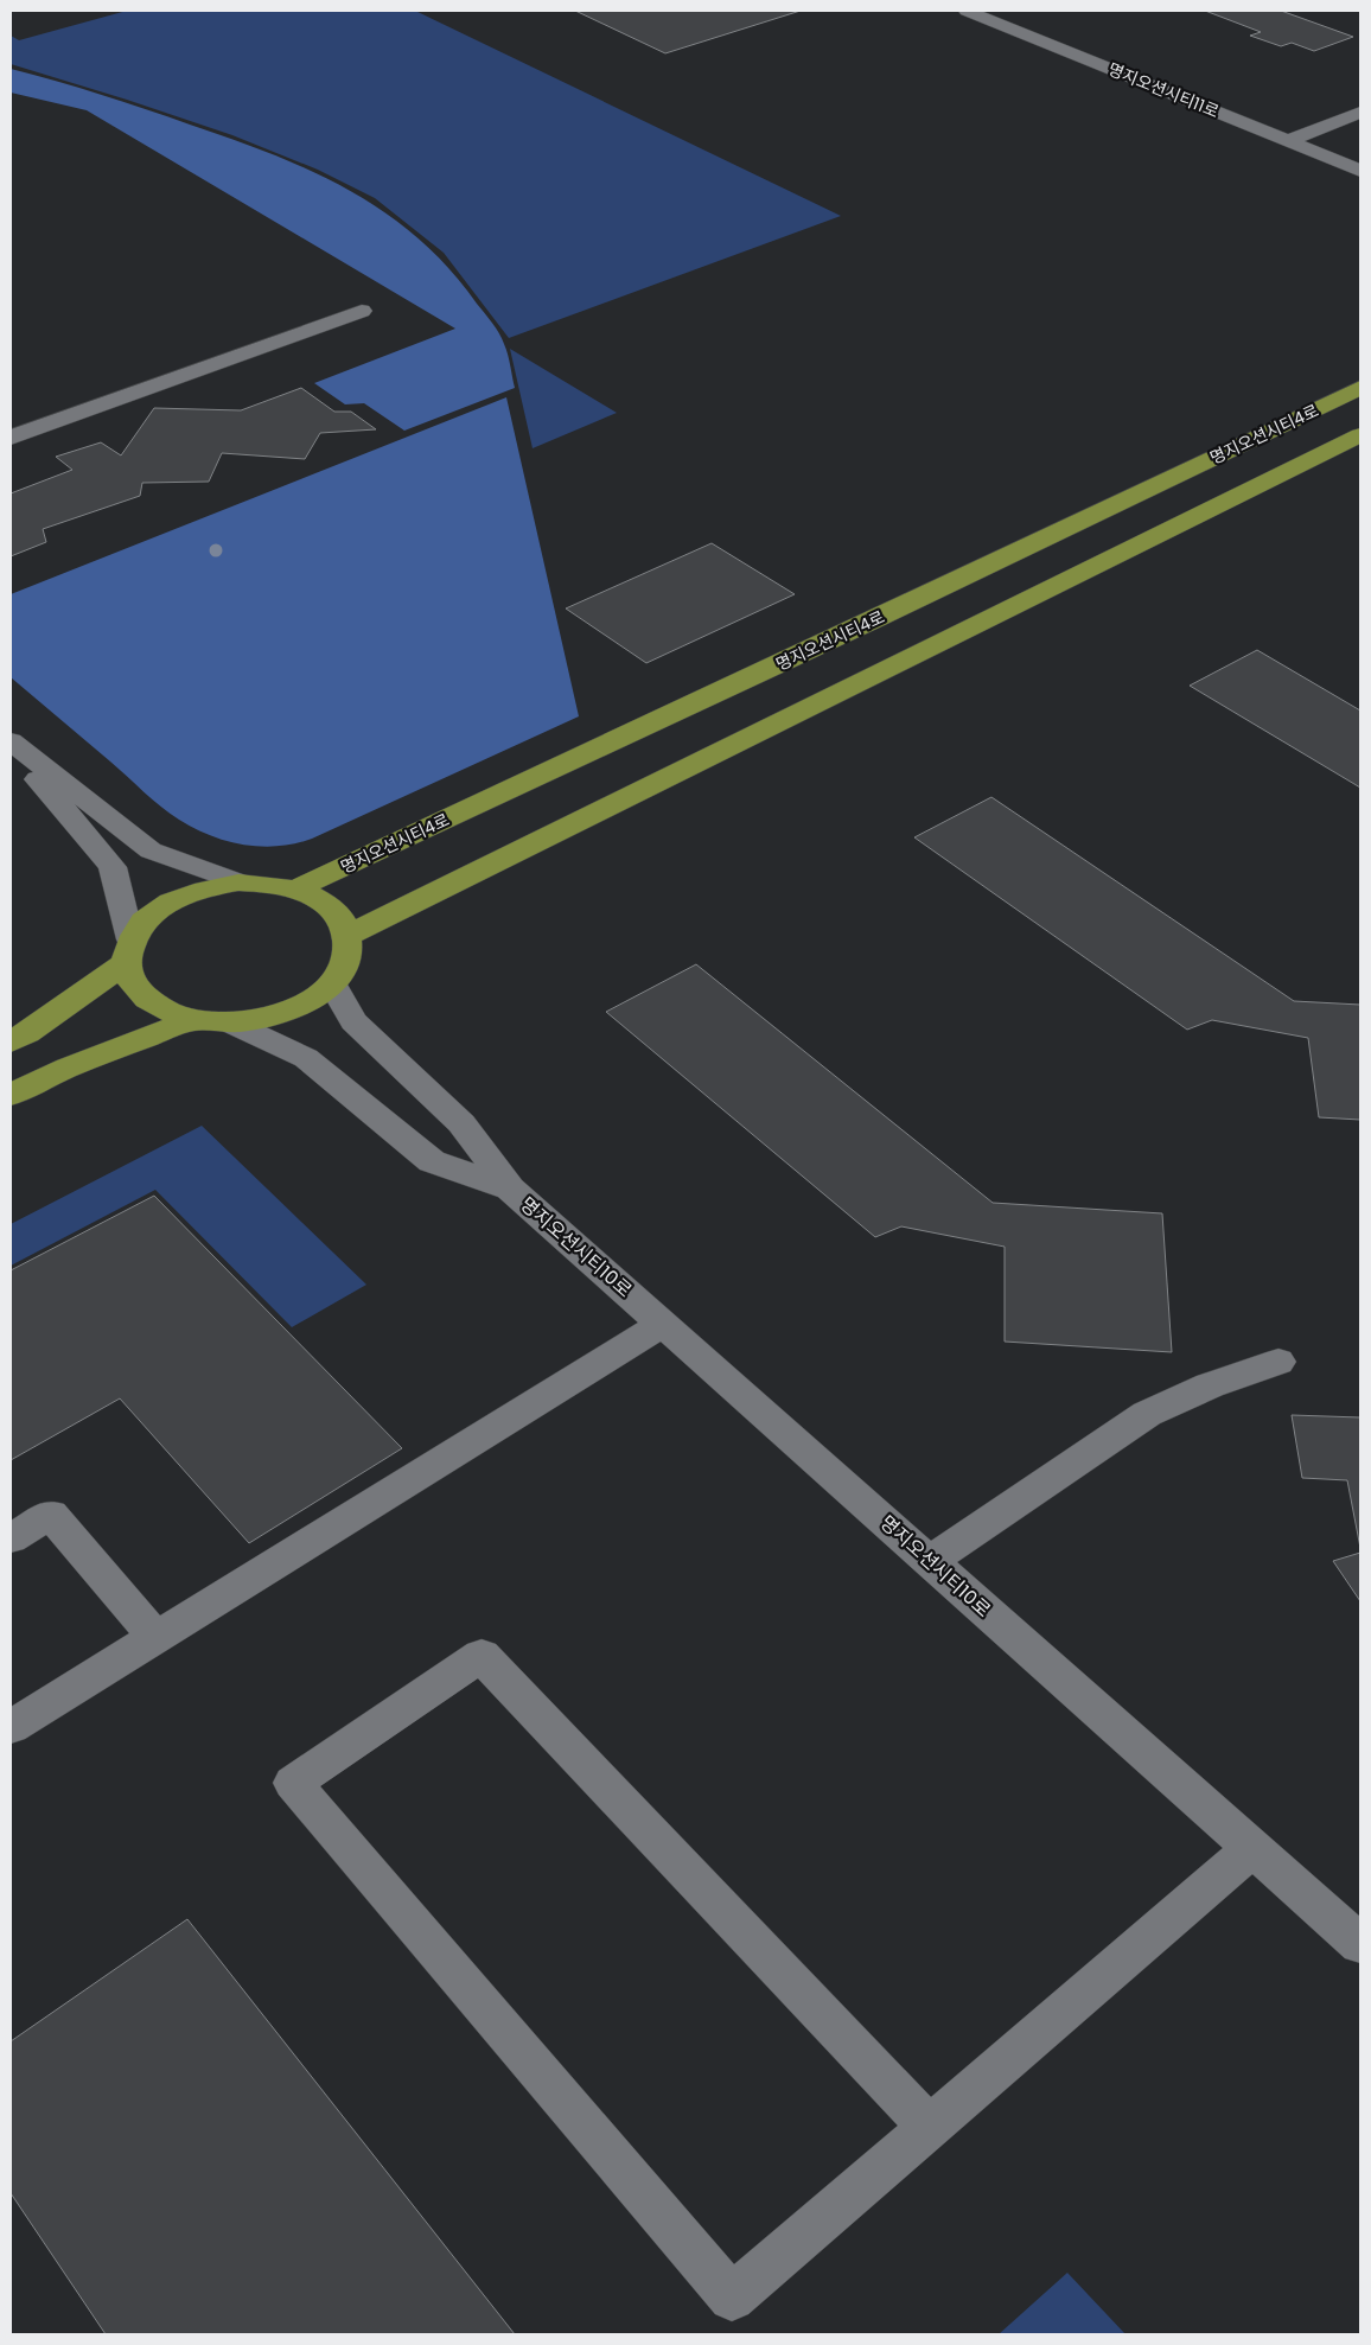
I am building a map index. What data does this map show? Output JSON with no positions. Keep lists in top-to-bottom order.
{
  "streets": {
    "main road": ["명지오션시티4로"],
    "street": ["명지오션시티11로", "명지오션시티10로"]
  }
}
